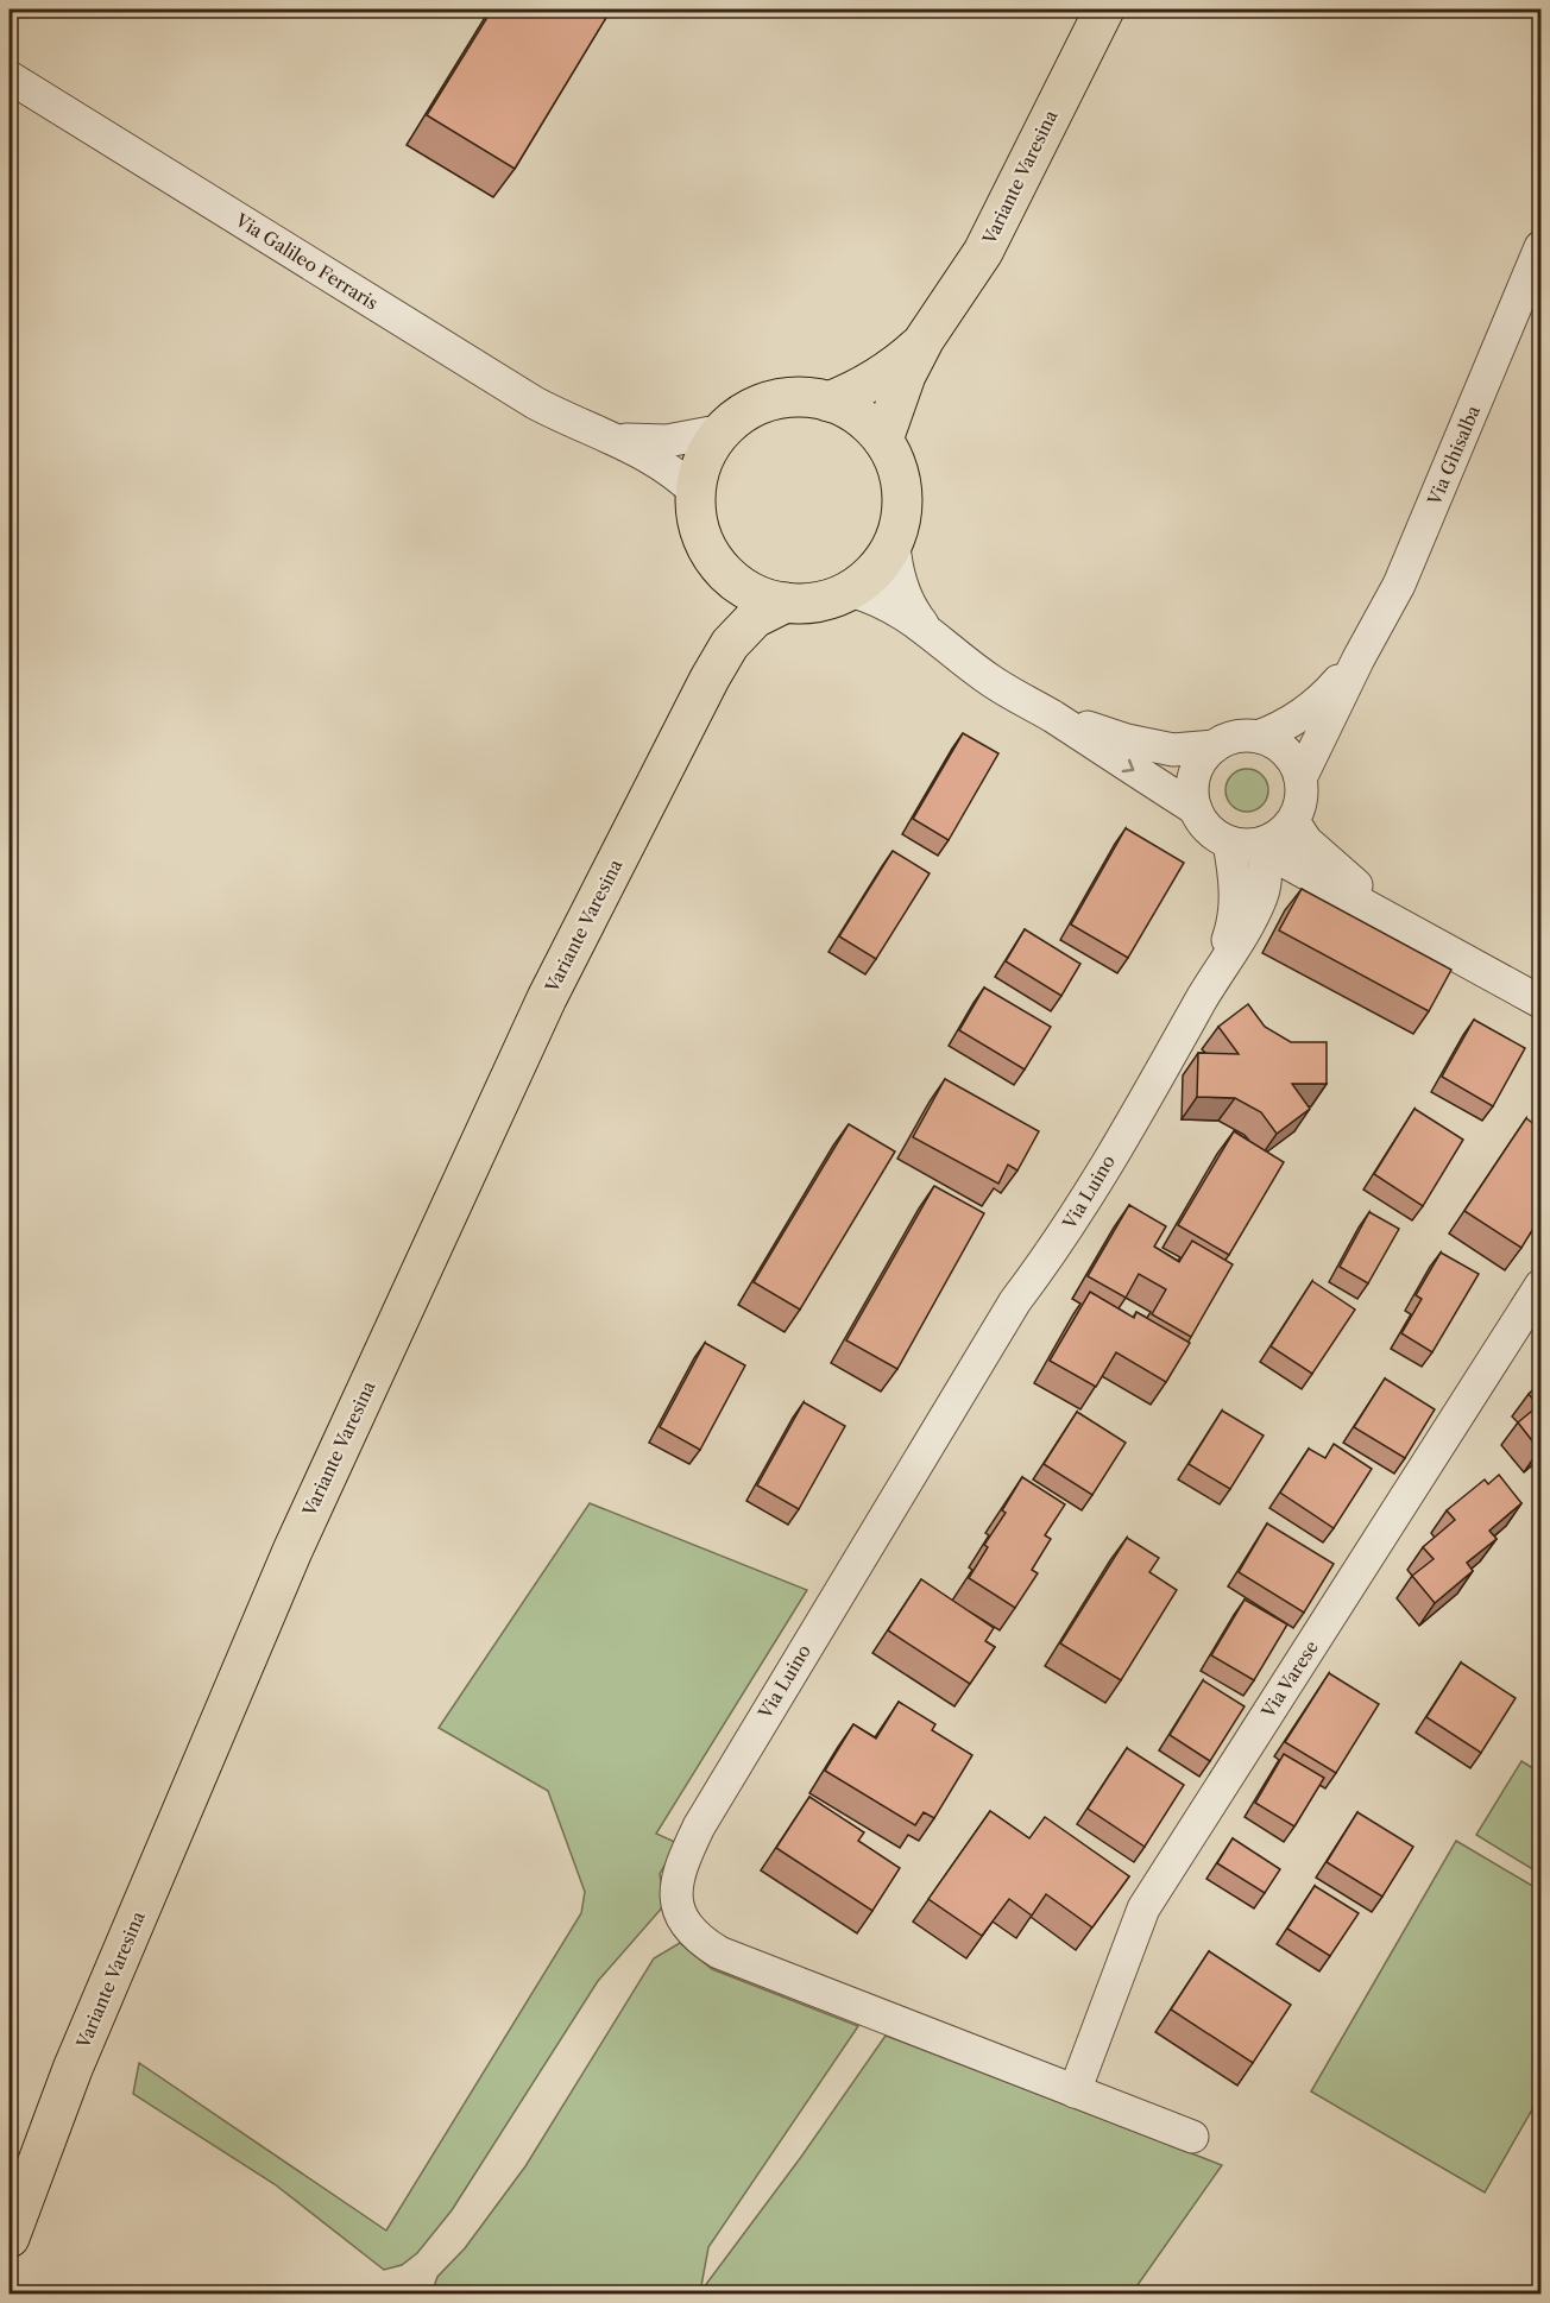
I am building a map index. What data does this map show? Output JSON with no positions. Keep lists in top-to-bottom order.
{
  "streets": {
    "main road": ["Variante Varesina"],
    "street": [
      "Via Galileo Ferraris",
      "Via Ghisalba",
      "Via Luino",
      "Via Varese"
    ]
  },
  "crossings": [
    ["Variante Varesina", "Via Galileo Ferraris"],
    ["Via Ghisalba", "Via Luino"],
    ["Via Luino", "Via Varese"]
  ]
}
